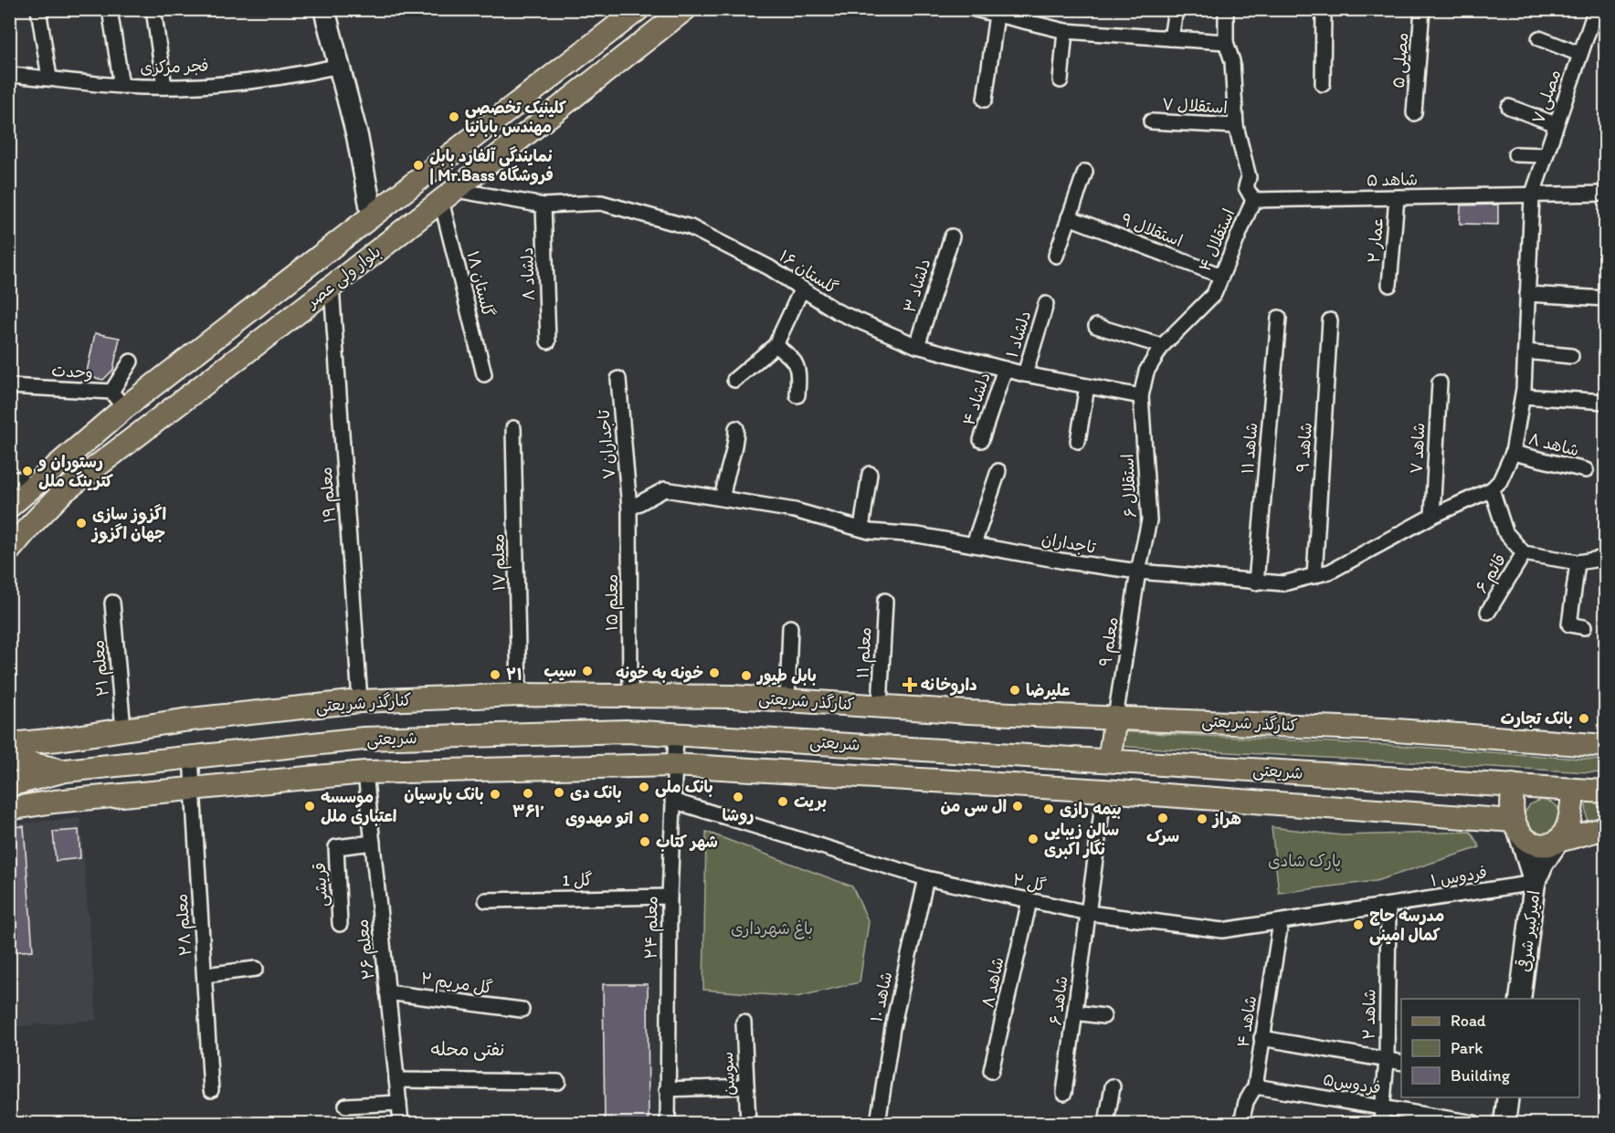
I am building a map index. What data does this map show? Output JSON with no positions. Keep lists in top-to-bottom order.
{
  "streets": {
    "main road": [
      "بلوار ولی عصر",
      "کنارگذر شریعتی",
      "شریعتی",
      "امیرکبیر شرقی"
    ],
    "street": [
      "مصلی ۵",
      "فجر مرکزی",
      "مصلی ۷",
      "استقلال ۷",
      "شاهد ۵",
      "استقلال ۹",
      "استقلال ۴",
      "عمار ۲",
      "گلستان ۱۶",
      "دلشاد ۸",
      "گلستان ۱۸",
      "دلشاد ۳",
      "دلشاد ۱",
      "وحدت",
      "دلشاد ۴",
      "تاجداران ۷",
      "شاهد ۸",
      "شاهد ۹",
      "شاهد ۱۱",
      "شاهد ۷",
      "استقلال ۶",
      "معلم ۱۹",
      "تاجداران",
      "معلم ۱۷",
      "قائم ۶",
      "معلم ۱۵",
      "معلم ۹",
      "معلم ۱۱",
      "معلم ۲۱",
      "فردوس ۱",
      "گل 1",
      "گل ۲",
      "قریشی",
      "معلم ۲۸",
      "معلم ۲۴",
      "معلم ۲۶",
      "گل مریم ۲",
      "شاهد ۱۰",
      "شاهد ۶",
      "شاهد ۲",
      "شاهد ۴",
      "سوسن",
      "فردوس۵"
    ]
  },
  "crossings": [
    ["مصلی ۷", "شاهد ۵"],
    ["مصلی ۷", "شاهد ۸"],
    ["مصلی ۷", "تاجداران"],
    ["استقلال ۷", "استقلال ۴"],
    ["شاهد ۵", "استقلال ۴"],
    ["شاهد ۵", "عمار ۲"],
    ["استقلال ۹", "استقلال ۴"],
    ["استقلال ۴", "گلستان ۱۶"],
    ["استقلال ۴", "استقلال ۶"],
    ["گلستان ۱۶", "دلشاد ۸"],
    ["گلستان ۱۶", "بلوار ولی عصر"],
    ["گلستان ۱۶", "گلستان ۱۸"],
    ["گلستان ۱۶", "دلشاد ۳"],
    ["گلستان ۱۶", "دلشاد ۱"],
    ["گلستان ۱۶", "دلشاد ۴"],
    ["گلستان ۱۶", "استقلال ۶"],
    ["بلوار ولی عصر", "گلستان ۱۸"],
    ["بلوار ولی عصر", "وحدت"],
    ["بلوار ولی عصر", "معلم ۱۹"],
    ["تاجداران ۷", "تاجداران"],
    ["تاجداران ۷", "معلم ۱۵"],
    ["شاهد ۸", "گل ۲"],
    ["شاهد ۹", "تاجداران"],
    ["شاهد ۱۱", "تاجداران"],
    ["شاهد ۷", "تاجداران"],
    ["استقلال ۶", "تاجداران"],
    ["استقلال ۶", "معلم ۹"],
    ["معلم ۱۹", "کنارگذر شریعتی"],
    ["تاجداران", "معلم ۱۵"],
    ["تاجداران", "معلم ۹"],
    ["معلم ۱۷", "کنارگذر شریعتی"],
    ["معلم ۱۵", "کنارگذر شریعتی"],
    ["معلم ۹", "کنارگذر شریعتی"],
    ["معلم ۱۱", "کنارگذر شریعتی"],
    ["معلم ۲۱", "کنارگذر شریعتی"],
    ["شریعتی", "معلم ۲۸"],
    ["شریعتی", "معلم ۲۴"],
    ["فردوس ۱", "گل ۲"],
    ["فردوس ۱", "امیرکبیر شرقی"],
    ["فردوس ۱", "شاهد ۲"],
    ["گل 1", "معلم ۲۴"],
    ["گل ۲", "معلم ۲۴"],
    ["گل ۲", "شاهد ۱۰"],
    ["گل ۲", "شاهد ۶"],
    ["گل ۲", "شاهد ۲"],
    ["گل ۲", "شاهد ۴"],
    ["قریشی", "معلم ۲۶"],
    ["معلم ۲۶", "گل مریم ۲"],
    ["شاهد ۲", "فردوس۵"],
    ["شاهد ۴", "فردوس۵"]
  ],
  "districts": ["نفتی محله"],
  "parks": ["پارک شادی", "باغ شهرداری"],
  "places": {
    "other": [
      "کلینیک تخصصی مهندس بابانیا",
      "نمایندگی آلفارد بابل | Mr.Bass فروشگاه",
      "رستوران و کترینگ ملل",
      "اگزوز سازی جهان اگزوز",
      "سیب",
      "خونه به خونه",
      "۲۱",
      "بابل طیور",
      "علیرضا",
      "بانک تجارت",
      "بانک ملی",
      "بانک دی",
      "۳۶۱’",
      "بانک پارسیان",
      "روشا",
      "بریت",
      "موسسه اعتباری ملل",
      "ال سی من",
      "بیمه رازی",
      "اتو مهدوی",
      "سرک",
      "هراز",
      "سالن زیبایی نگار اکبری",
      "شهر کتاب",
      "مدرسه حاج کمال امینی"
    ],
    "health": ["داروخانه"]
  },
  "legend": ["Road", "Park", "Building"]
}
